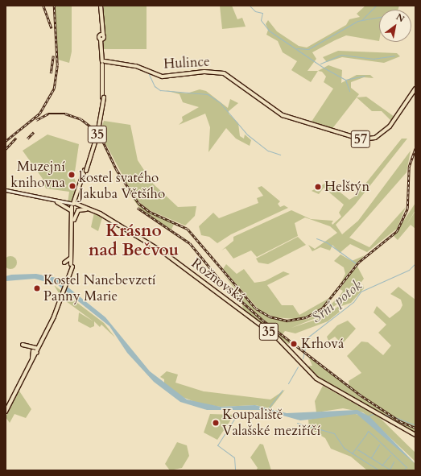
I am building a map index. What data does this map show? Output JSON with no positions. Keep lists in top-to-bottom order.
{
  "streets": {
    "main road": [
      "Hulince",
      "35",
      "57",
      "Rožnovská"
    ]
  },
  "crossings": [
    ["Hulince", "35"],
    ["35", "Rožnovská"]
  ],
  "districts": ["Krásno nad Bečvou"],
  "water": ["Srní potok"],
  "places": [
    "Muzejní knihovna",
    "kostel svatého Jakuba Většího",
    "Helštýn",
    "Kostel Nanebevzetí Panny Marie",
    "Krhová",
    "Koupaliště Valašské meziříčí"
  ],
  "north": "top right"
}
